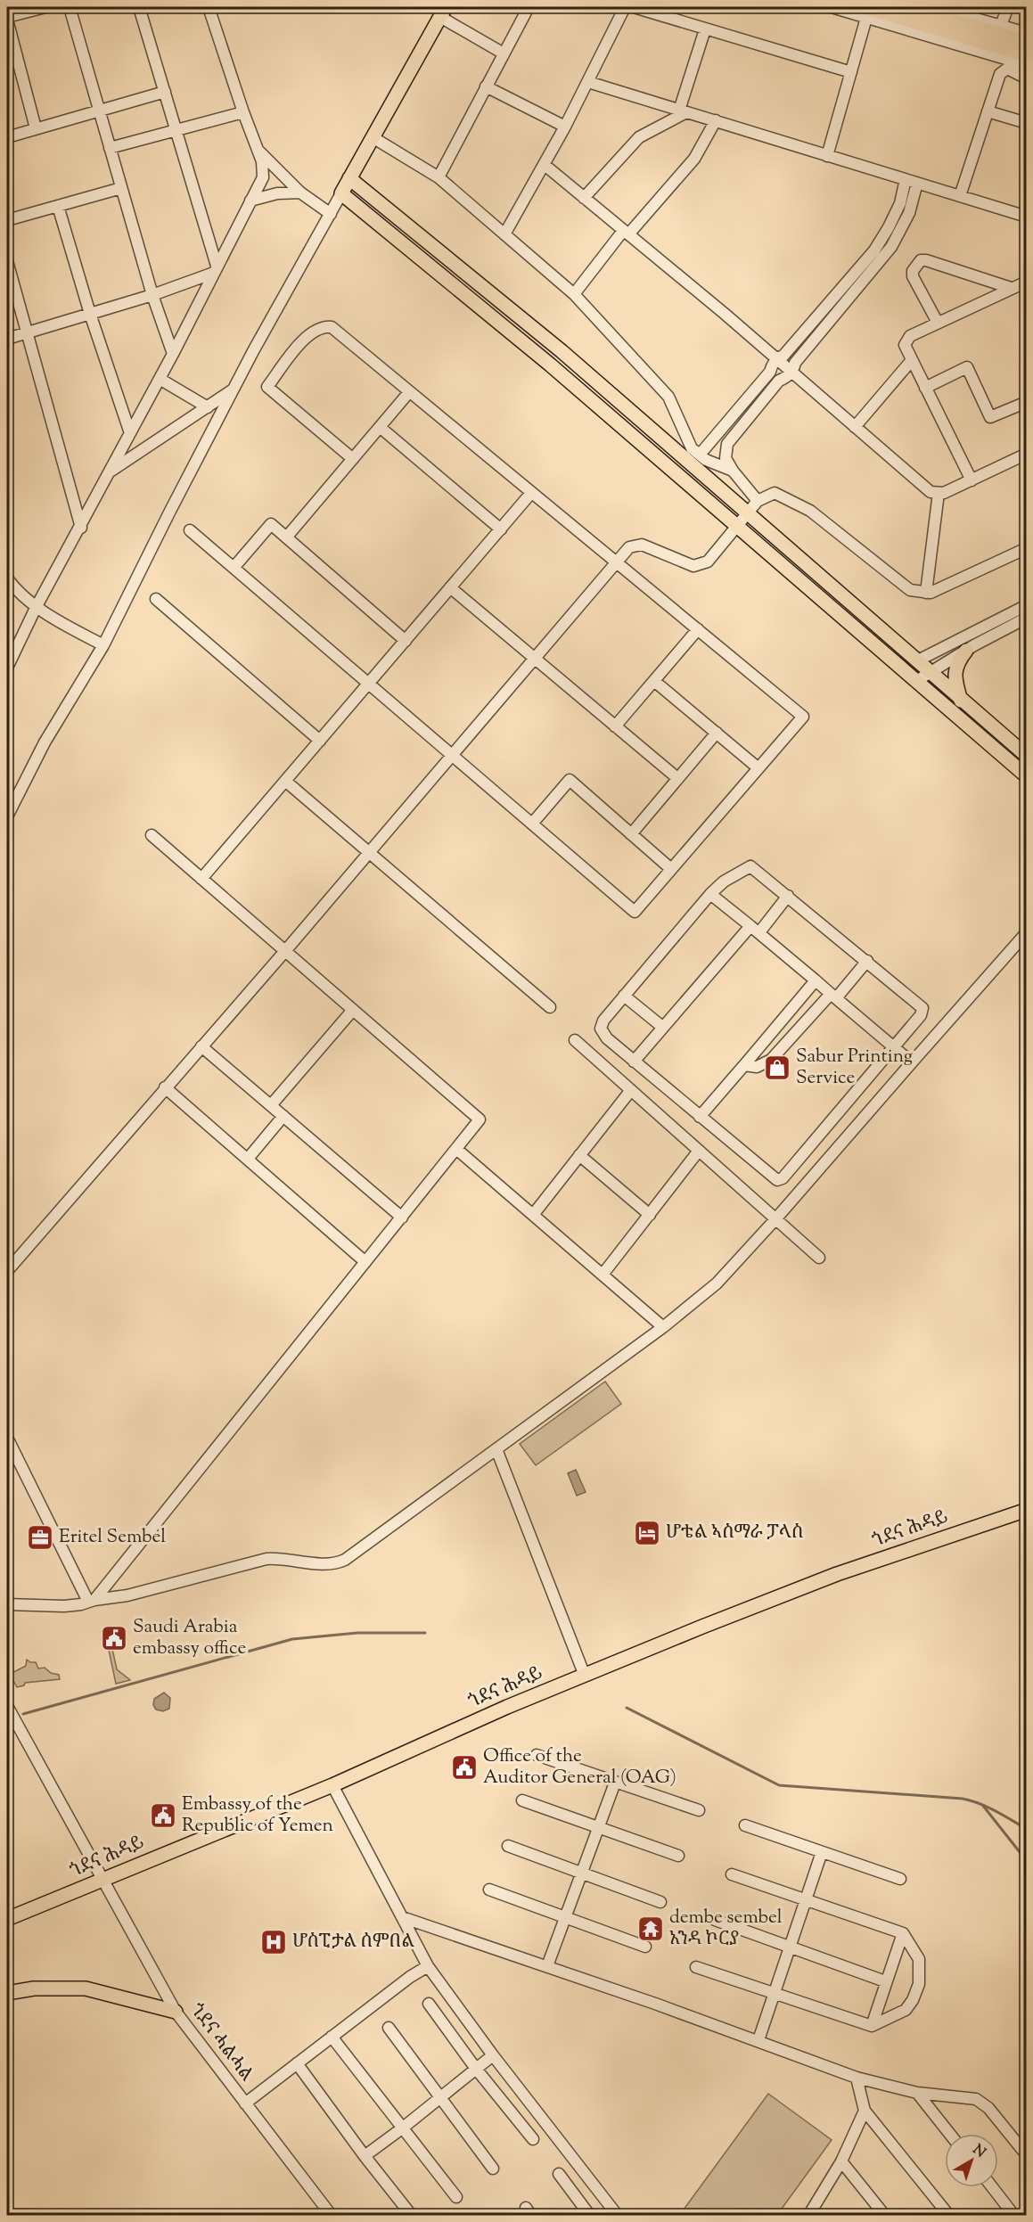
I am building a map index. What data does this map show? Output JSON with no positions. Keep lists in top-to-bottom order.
{
  "streets": {
    "main road": ["ጎደና ሕዳይ"],
    "street": ["ጎደና ሓልሓል"]
  },
  "crossings": [
    ["ጎደና ሕዳይ", "ጎደና ሓልሓል"]
  ],
  "places": {
    "shop": ["Sabur Printing Service"],
    "hotel": ["ሆቴል ኣስማራ ፓላስ"],
    "office": ["Eritel Sembel"],
    "public building": ["Saudi Arabia embassy office", "Office of the Auditor General (OAG)", "Embassy of the Republic of Yemen"],
    "temple": ["dembe sembel አንዳ ኮርያ"],
    "hospital": ["ሆስፒታል ሰምበል"]
  },
  "north": "top right"
}
